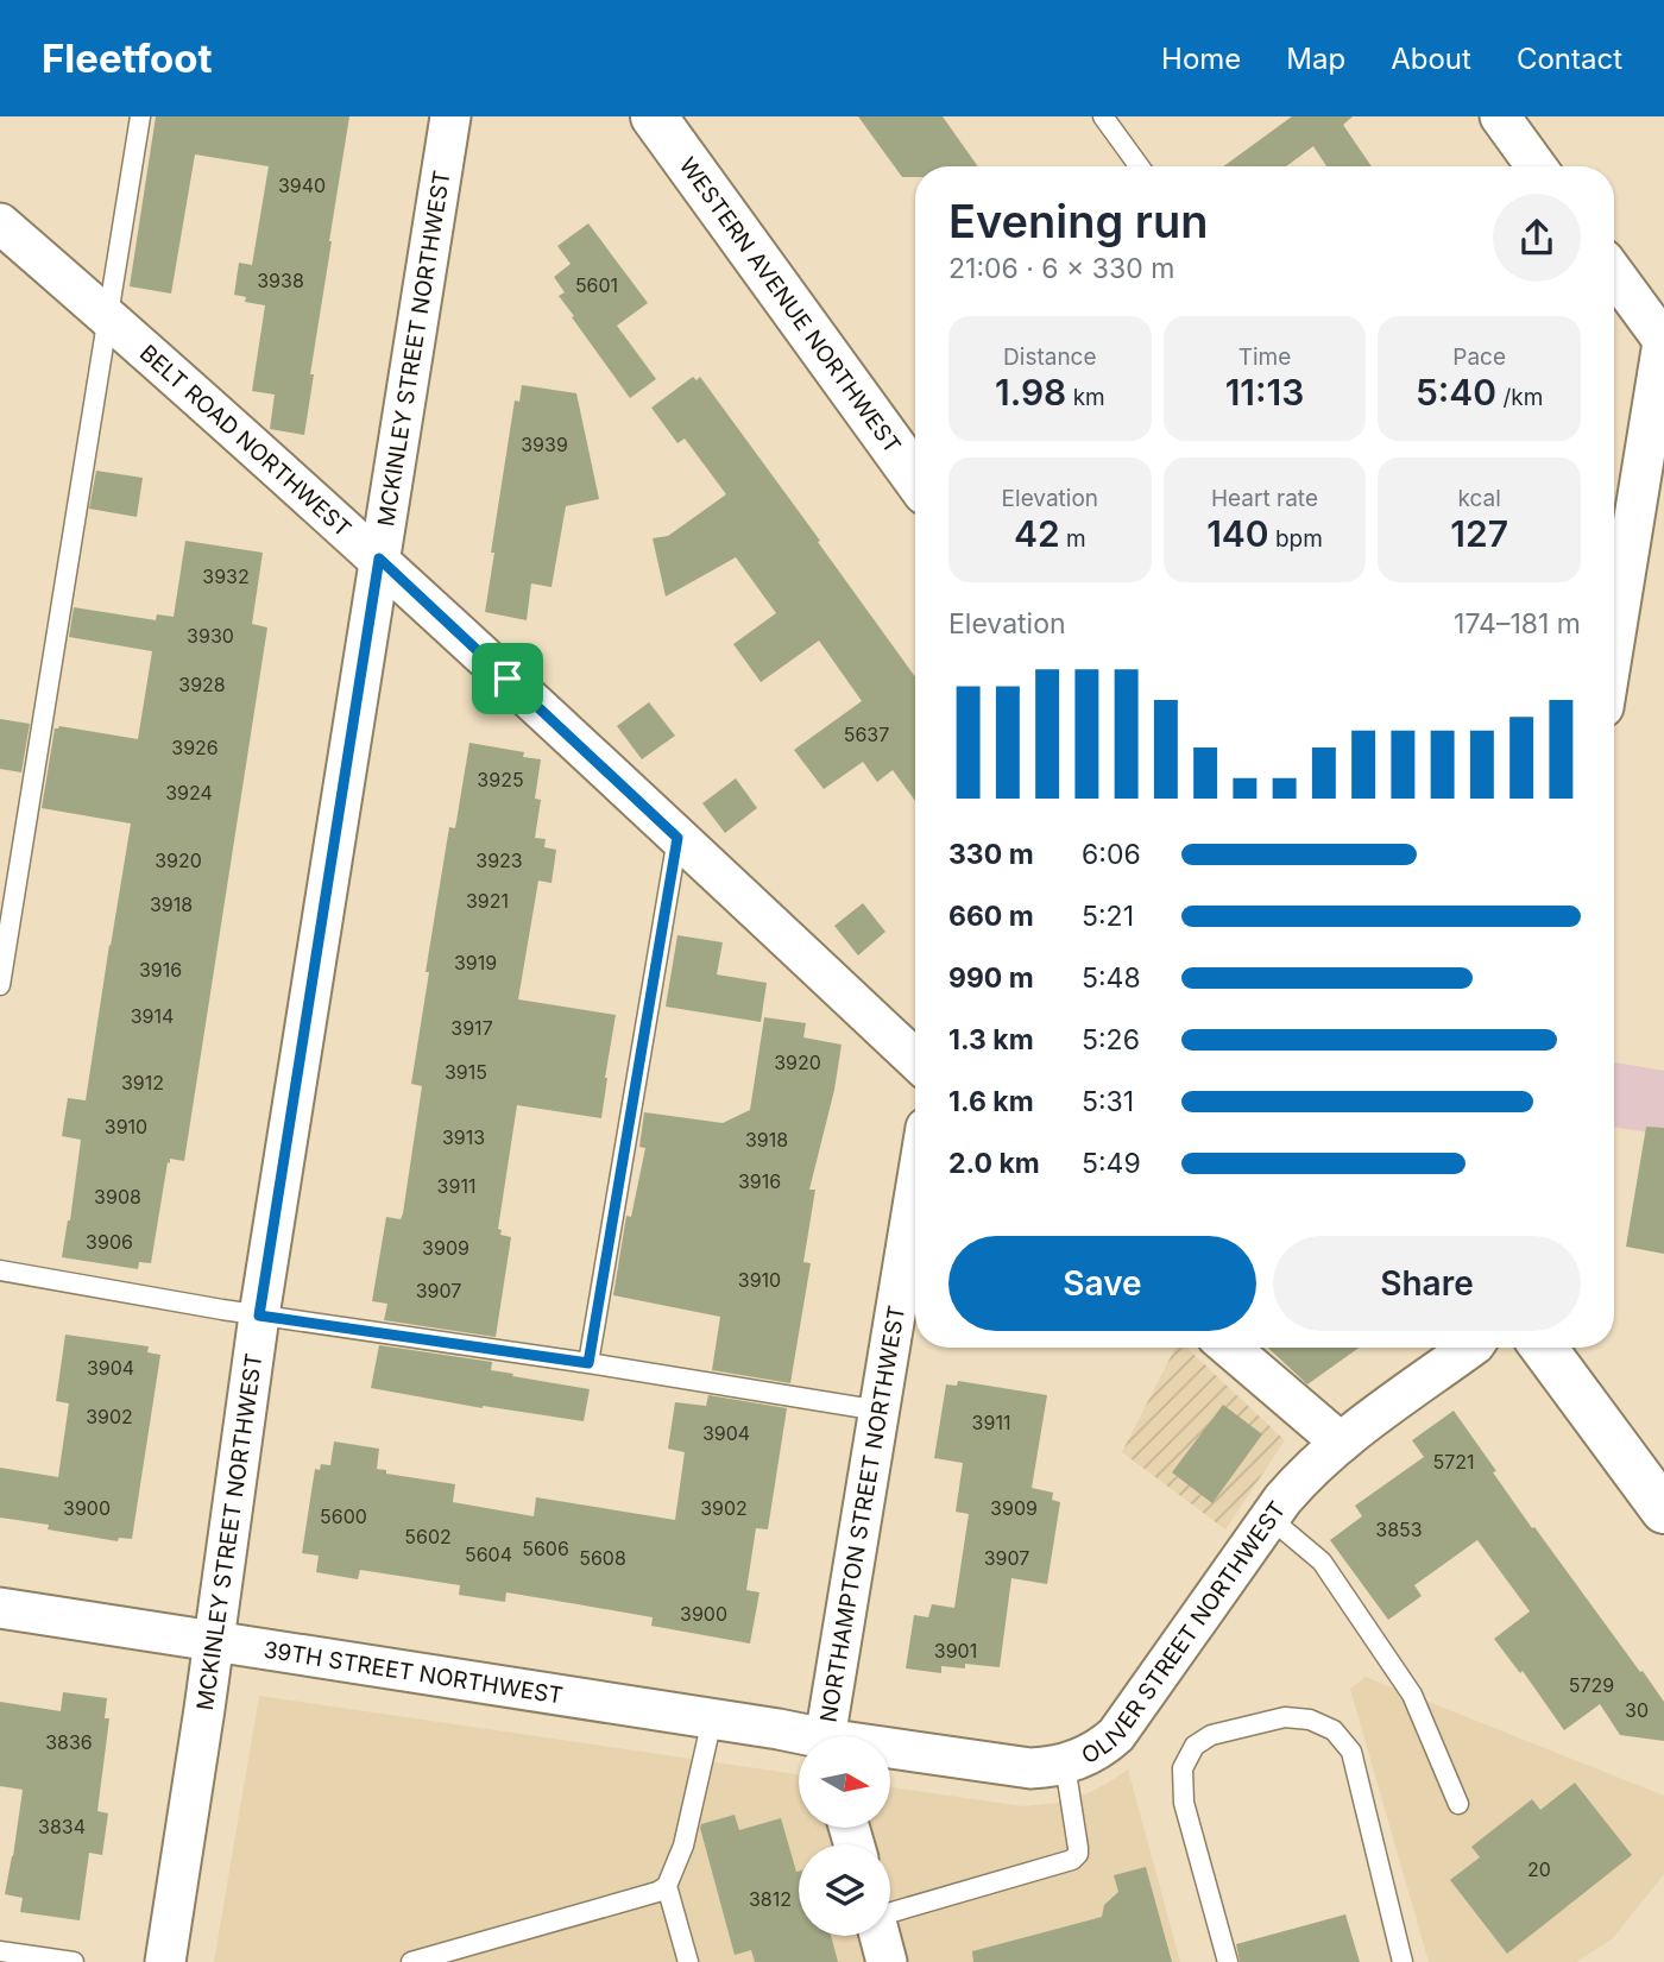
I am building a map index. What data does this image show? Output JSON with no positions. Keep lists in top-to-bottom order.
{
  "streets": {
    "main road": ["WESTERN AVENUE NORTHWEST"],
    "street": [
      "MCKINLEY STREET NORTHWEST",
      "BELT ROAD NORTHWEST",
      "NORTHAMPTON STREET NORTHWEST",
      "OLIVER STREET NORTHWEST",
      "39TH STREET NORTHWEST"
    ]
  },
  "crossings": [
    ["MCKINLEY STREET NORTHWEST", "BELT ROAD NORTHWEST"],
    ["MCKINLEY STREET NORTHWEST", "39TH STREET NORTHWEST"]
  ],
  "house_numbers": [
    "3940",
    "3938",
    "5601",
    "3939",
    "3932",
    "3930",
    "3928",
    "5637",
    "3926",
    "3925",
    "3924",
    "3920",
    "3923",
    "3921",
    "3918",
    "3919",
    "3916",
    "3914",
    "3917",
    "3920",
    "3915",
    "3912",
    "3910",
    "3913",
    "3918",
    "3916",
    "3911",
    "3908",
    "3906",
    "3909",
    "3910",
    "3907",
    "3904",
    "3902",
    "3911",
    "3904",
    "5721",
    "3900",
    "3902",
    "3909",
    "5600",
    "3853",
    "5602",
    "5606",
    "5604",
    "5608",
    "3907",
    "3900",
    "3901",
    "5729",
    "30",
    "3836",
    "3834",
    "20",
    "3812"
  ],
  "north": "right",
  "page": {
    "header": "Fleetfoot",
    "nav": [
      "Home",
      "Map",
      "About",
      "Contact"
    ],
    "heading": ["Evening run", "21:06 · 6 × 330 m"],
    "stats": [
      ["Distance", "1.98 km"],
      ["Time", "11:13"],
      ["Pace", "5:40 /km"],
      ["Elevation", "42 m"],
      ["Heart rate", "140 bpm"],
      ["kcal", "127"]
    ],
    "chart": ["Elevation", "174–181 m"],
    "list": [
      {
        "name": "330 m",
        "note": "6:06"
      },
      {
        "name": "660 m",
        "note": "5:21"
      },
      {
        "name": "990 m",
        "note": "5:48"
      },
      {
        "name": "1.3 km",
        "note": "5:26"
      },
      {
        "name": "1.6 km",
        "note": "5:31"
      },
      {
        "name": "2.0 km",
        "note": "5:49"
      }
    ],
    "buttons": ["Save", "Share"]
  }
}
